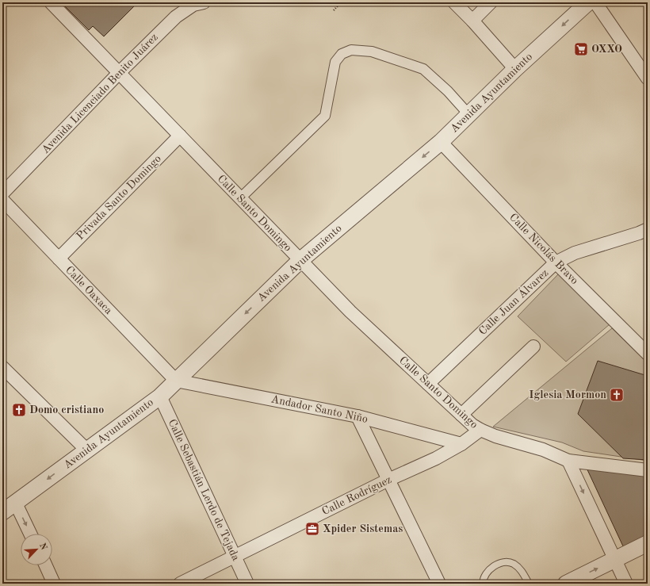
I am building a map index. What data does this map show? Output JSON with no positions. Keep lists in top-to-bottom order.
{
  "streets": {
    "street": [
      "Avenida Ayuntamiento",
      "Avenida Licenciado Benito Juárez",
      "Privada Santo Domingo",
      "Calle Santo Domingo",
      "Calle Nicolás Bravo",
      "Calle Oaxaca",
      "Calle Juan Álvarez",
      "Andador Santo Niño",
      "Calle Sebastián Lerdo de Tejada",
      "Calle Rodríguez"
    ]
  },
  "crossings": [
    ["Avenida Ayuntamiento", "Calle Santo Domingo"],
    ["Avenida Ayuntamiento", "Calle Nicolás Bravo"],
    ["Avenida Ayuntamiento", "Calle Oaxaca"],
    ["Avenida Ayuntamiento", "Andador Santo Niño"],
    ["Avenida Ayuntamiento", "Calle Sebastián Lerdo de Tejada"],
    ["Avenida Licenciado Benito Juárez", "Calle Santo Domingo"],
    ["Privada Santo Domingo", "Calle Santo Domingo"],
    ["Privada Santo Domingo", "Calle Oaxaca"],
    ["Calle Santo Domingo", "Calle Juan Álvarez"],
    ["Calle Santo Domingo", "Calle Rodríguez"],
    ["Calle Nicolás Bravo", "Calle Juan Álvarez"],
    ["Calle Oaxaca", "Andador Santo Niño"],
    ["Andador Santo Niño", "Calle Rodríguez"],
    ["Calle Sebastián Lerdo de Tejada", "Calle Rodríguez"]
  ],
  "one_way": ["Avenida Ayuntamiento"],
  "places": {
    "supermarket": ["OXXO"],
    "church": ["Iglesia Mormon", "Domo cristiano"],
    "office": ["Xpider Sistemas"]
  },
  "north": "top right"
}
